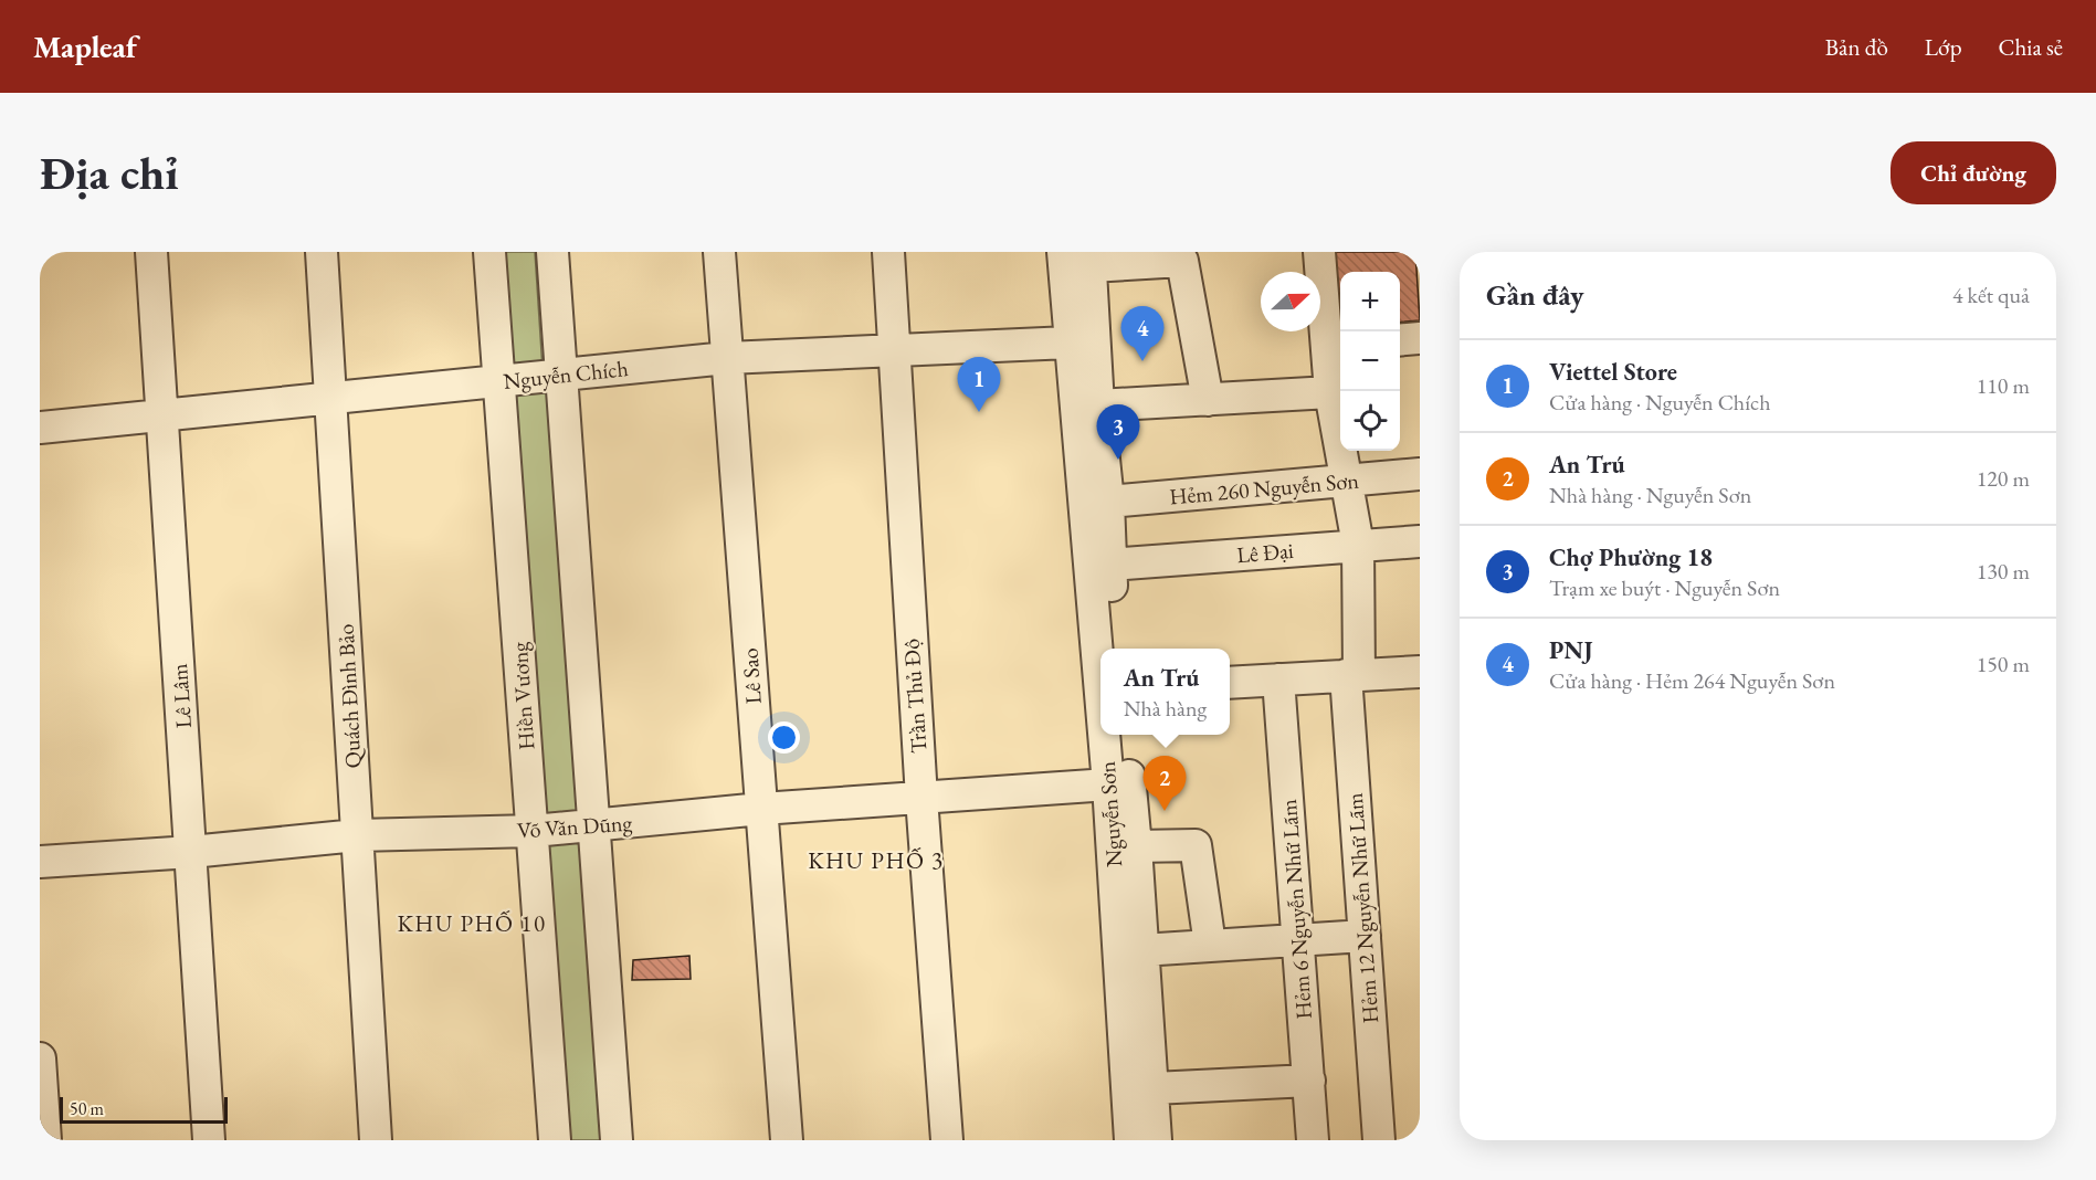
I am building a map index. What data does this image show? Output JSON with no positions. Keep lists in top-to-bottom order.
{
  "streets": {
    "street": [
      "Nguyễn Chích",
      "Hẻm 260 Nguyễn Sơn",
      "Lê Đại",
      "Lê Sao",
      "Lê Lâm",
      "Quách Đình Bảo",
      "Hiền Vương",
      "Trần Thủ Độ",
      "Nguyễn Sơn",
      "Võ Văn Dũng",
      "Hẻm 12 Nguyễn Nhữ Lãm",
      "Hẻm 6 Nguyễn Nhữ Lãm"
    ]
  },
  "crossings": [
    ["Nguyễn Chích", "Lê Sao"],
    ["Nguyễn Chích", "Lê Lâm"],
    ["Nguyễn Chích", "Quách Đình Bảo"],
    ["Nguyễn Chích", "Hiền Vương"],
    ["Nguyễn Chích", "Trần Thủ Độ"],
    ["Nguyễn Chích", "Nguyễn Sơn"],
    ["Hẻm 260 Nguyễn Sơn", "Nguyễn Sơn"],
    ["Hẻm 260 Nguyễn Sơn", "Hẻm 12 Nguyễn Nhữ Lãm"],
    ["Lê Đại", "Nguyễn Sơn"],
    ["Lê Đại", "Hẻm 12 Nguyễn Nhữ Lãm"],
    ["Lê Sao", "Võ Văn Dũng"],
    ["Lê Lâm", "Võ Văn Dũng"],
    ["Quách Đình Bảo", "Võ Văn Dũng"],
    ["Hiền Vương", "Võ Văn Dũng"],
    ["Trần Thủ Độ", "Võ Văn Dũng"],
    ["Nguyễn Sơn", "Võ Văn Dũng"]
  ],
  "districts": ["KHU PHỐ 3", "KHU PHỐ 10"],
  "scale_bar": "50 m",
  "north": "right",
  "page": {
    "header": "Mapleaf",
    "nav": ["Bản đồ", "Lớp", "Chia sẻ"],
    "buttons": "Chỉ đường",
    "title": "Địa chỉ",
    "heading": ["Gần đây", "4 kết quả"],
    "map_buttons": ["+", "−"],
    "pins": [
      "4",
      "1",
      "3",
      "2"
    ],
    "list": [
      {
        "mark": "1",
        "name": "Viettel Store",
        "note": "Cửa hàng · Nguyễn Chích",
        "value": "110 m"
      },
      {
        "mark": "2",
        "name": "An Trú",
        "note": "Nhà hàng · Nguyễn Sơn",
        "value": "120 m"
      },
      {
        "mark": "3",
        "name": "Chợ Phường 18",
        "note": "Trạm xe buýt · Nguyễn Sơn",
        "value": "130 m"
      },
      {
        "mark": "4",
        "name": "PNJ",
        "note": "Cửa hàng · Hẻm 264 Nguyễn Sơn",
        "value": "150 m"
      }
    ],
    "popup": ["An Trú", "Nhà hàng"],
    "scale": "50 m"
  }
}
